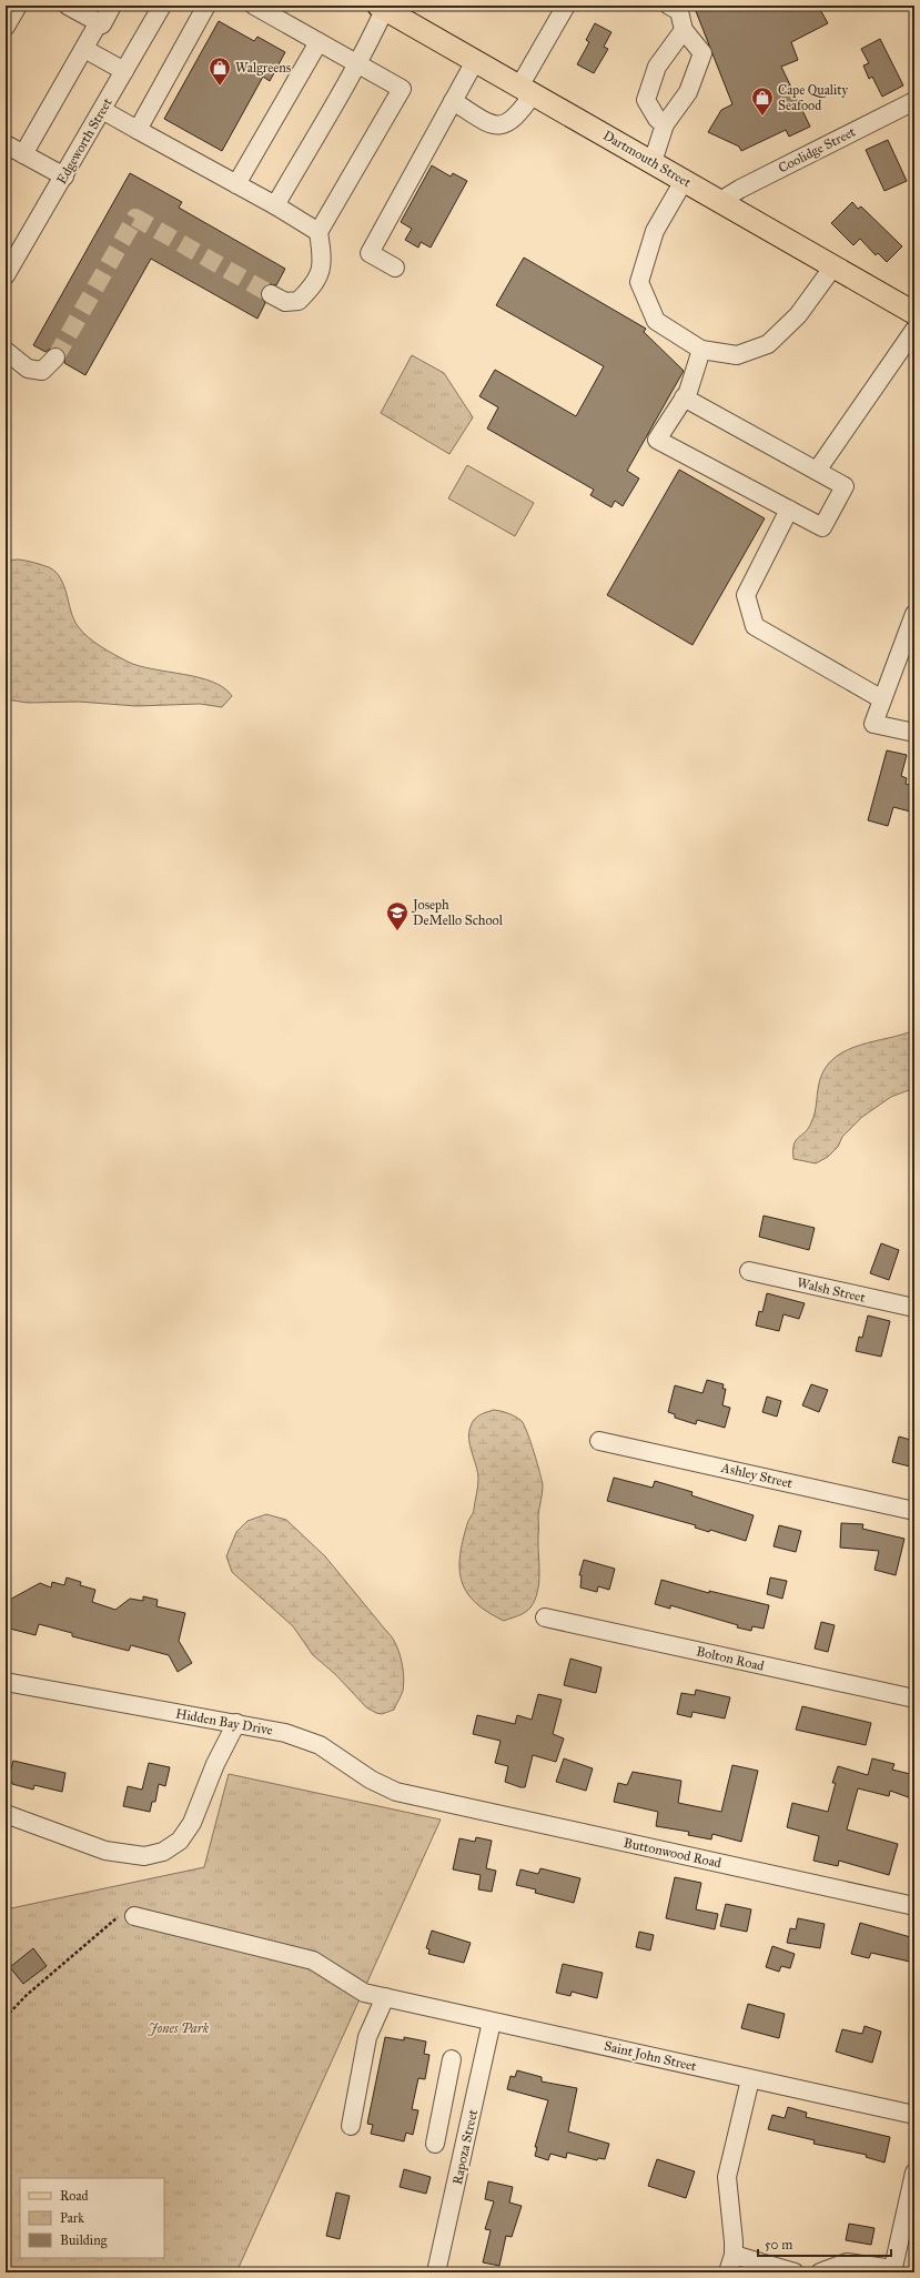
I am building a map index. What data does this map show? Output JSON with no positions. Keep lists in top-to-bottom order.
{
  "streets": {
    "main road": ["Dartmouth Street"],
    "street": [
      "Edgeworth Street",
      "Coolidge Street",
      "Walsh Street",
      "Ashley Street",
      "Bolton Road",
      "Hidden Bay Drive",
      "Buttonwood Road",
      "Saint John Street",
      "Rapoza Street"
    ]
  },
  "crossings": [
    ["Coolidge Street", "Dartmouth Street"],
    ["Hidden Bay Drive", "Buttonwood Road"],
    ["Saint John Street", "Rapoza Street"]
  ],
  "parks": ["Jones Park"],
  "places": {
    "shop": ["Walgreens", "Cape Quality Seafood"],
    "school or university": ["Joseph DeMello School"]
  },
  "legend": ["Road", "Park", "Building"],
  "scale_bar": "50 m"
}
